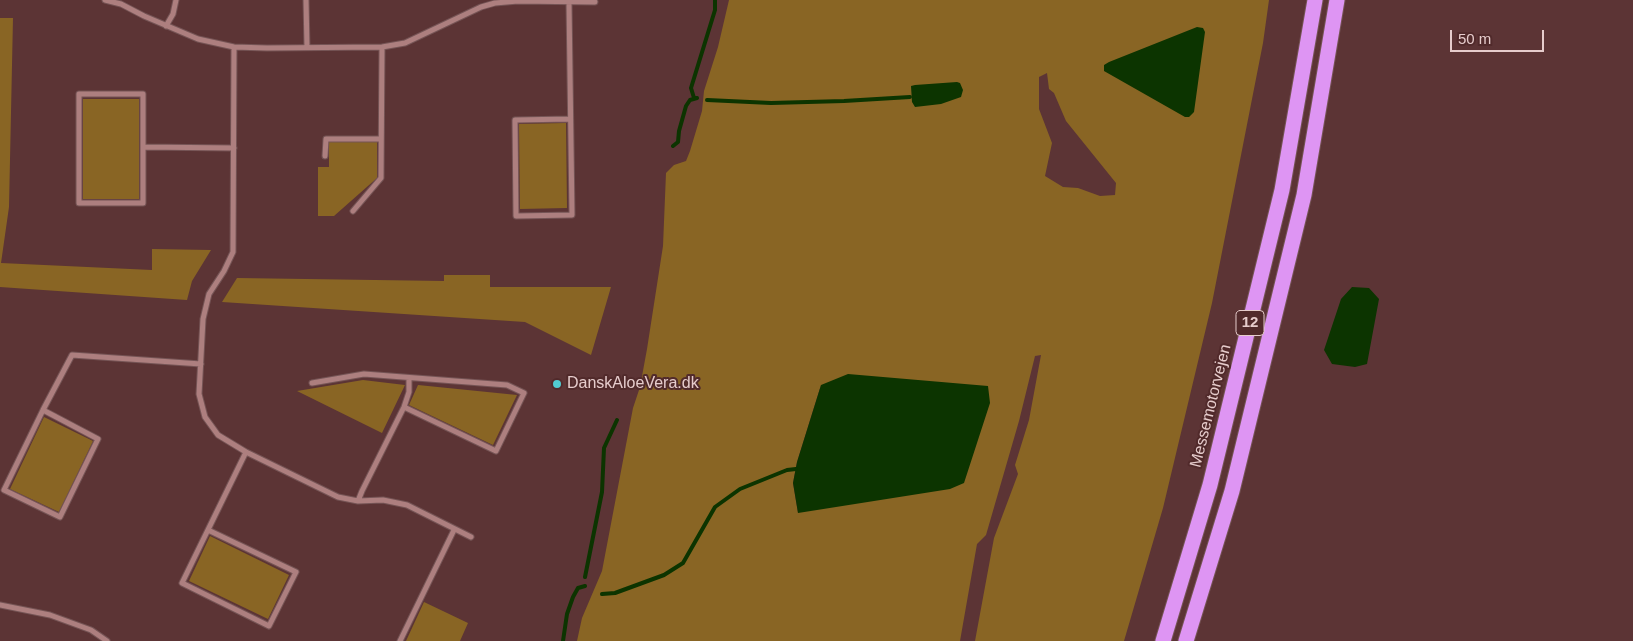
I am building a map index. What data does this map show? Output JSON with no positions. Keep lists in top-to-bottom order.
{
  "streets": {
    "highway": ["12", "Messemotorvejen"]
  },
  "places": ["DanskAloeVera.dk"],
  "scale_bar": "50 m"
}
